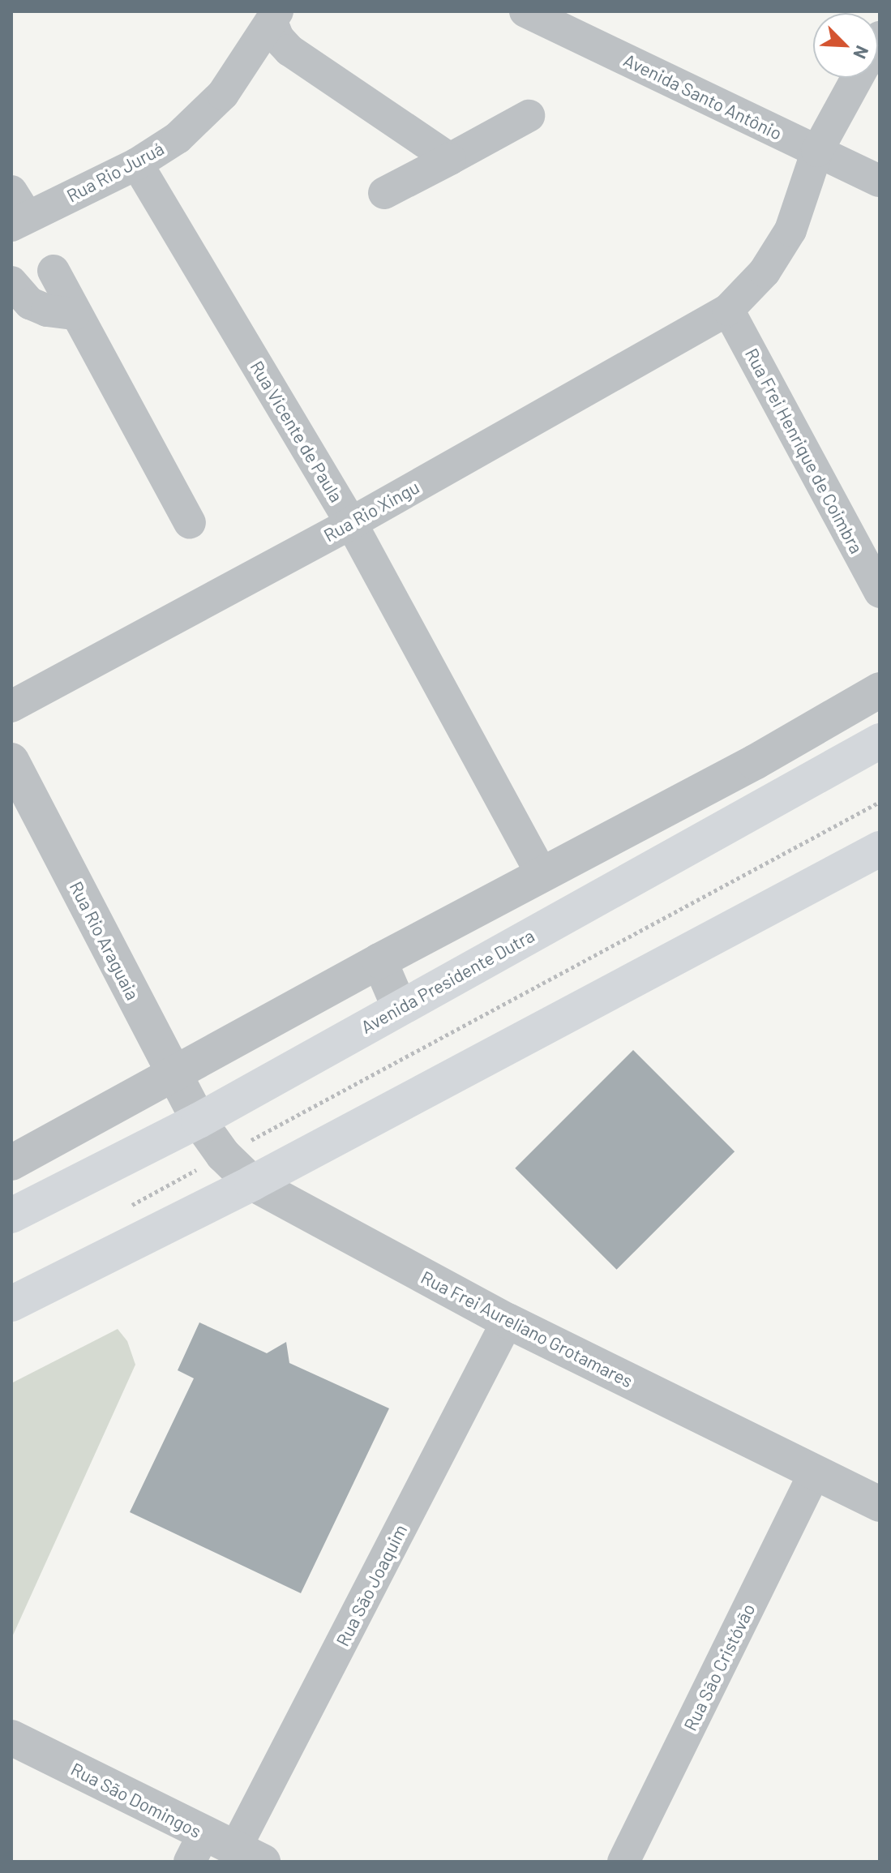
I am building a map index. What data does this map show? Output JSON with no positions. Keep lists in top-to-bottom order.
{
  "streets": {
    "highway": ["Avenida Presidente Dutra"],
    "street": [
      "Avenida Santo Antônio",
      "Rua Rio Juruá",
      "Rua Vicente de Paula",
      "Rua Frei Henrique de Coimbra",
      "Rua Rio Xingu",
      "Rua Rio Araguaia",
      "Rua Frei Aureliano Grotamares",
      "Rua São Joaquim",
      "Rua São Cristóvão",
      "Rua São Domingos"
    ]
  },
  "crossings": [
    ["Avenida Santo Antônio", "Rua Rio Xingu"],
    ["Rua Rio Juruá", "Rua Vicente de Paula"],
    ["Rua Vicente de Paula", "Rua Rio Xingu"],
    ["Rua Frei Henrique de Coimbra", "Rua Rio Xingu"],
    ["Rua Rio Araguaia", "Avenida Presidente Dutra"],
    ["Rua Rio Araguaia", "Rua Frei Aureliano Grotamares"],
    ["Avenida Presidente Dutra", "Rua Frei Aureliano Grotamares"],
    ["Rua Frei Aureliano Grotamares", "Rua São Joaquim"],
    ["Rua Frei Aureliano Grotamares", "Rua São Cristóvão"],
    ["Rua São Joaquim", "Rua São Domingos"]
  ],
  "north": "bottom right"
}
